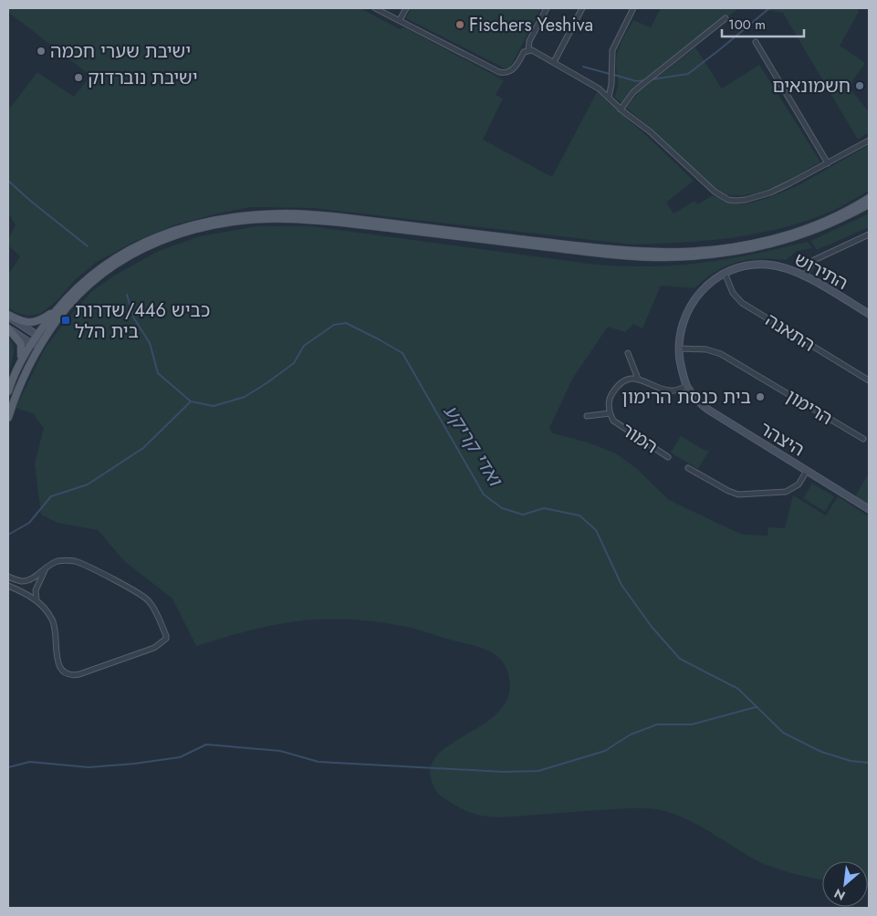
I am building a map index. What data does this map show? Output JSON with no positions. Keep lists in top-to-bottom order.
{
  "streets": {
    "street": [
      "התירוש",
      "התאנה",
      "הרימון",
      "המור",
      "היצהר"
    ]
  },
  "crossings": [
    ["התירוש", "התאנה"],
    ["התירוש", "הרימון"],
    ["התירוש", "היצהר"]
  ],
  "water": ["ואדי קריקע"],
  "places": {
    "other": [
      "Fischers Yeshiva",
      "ישיבת שערי חכמה",
      "ישיבת נוברדוק",
      "חשמונאים",
      "בית כנסת הרימון"
    ],
    "transit": ["כביש 446/שדרות בית הלל"]
  },
  "scale_bar": "100 m",
  "north": "bottom left"
}
